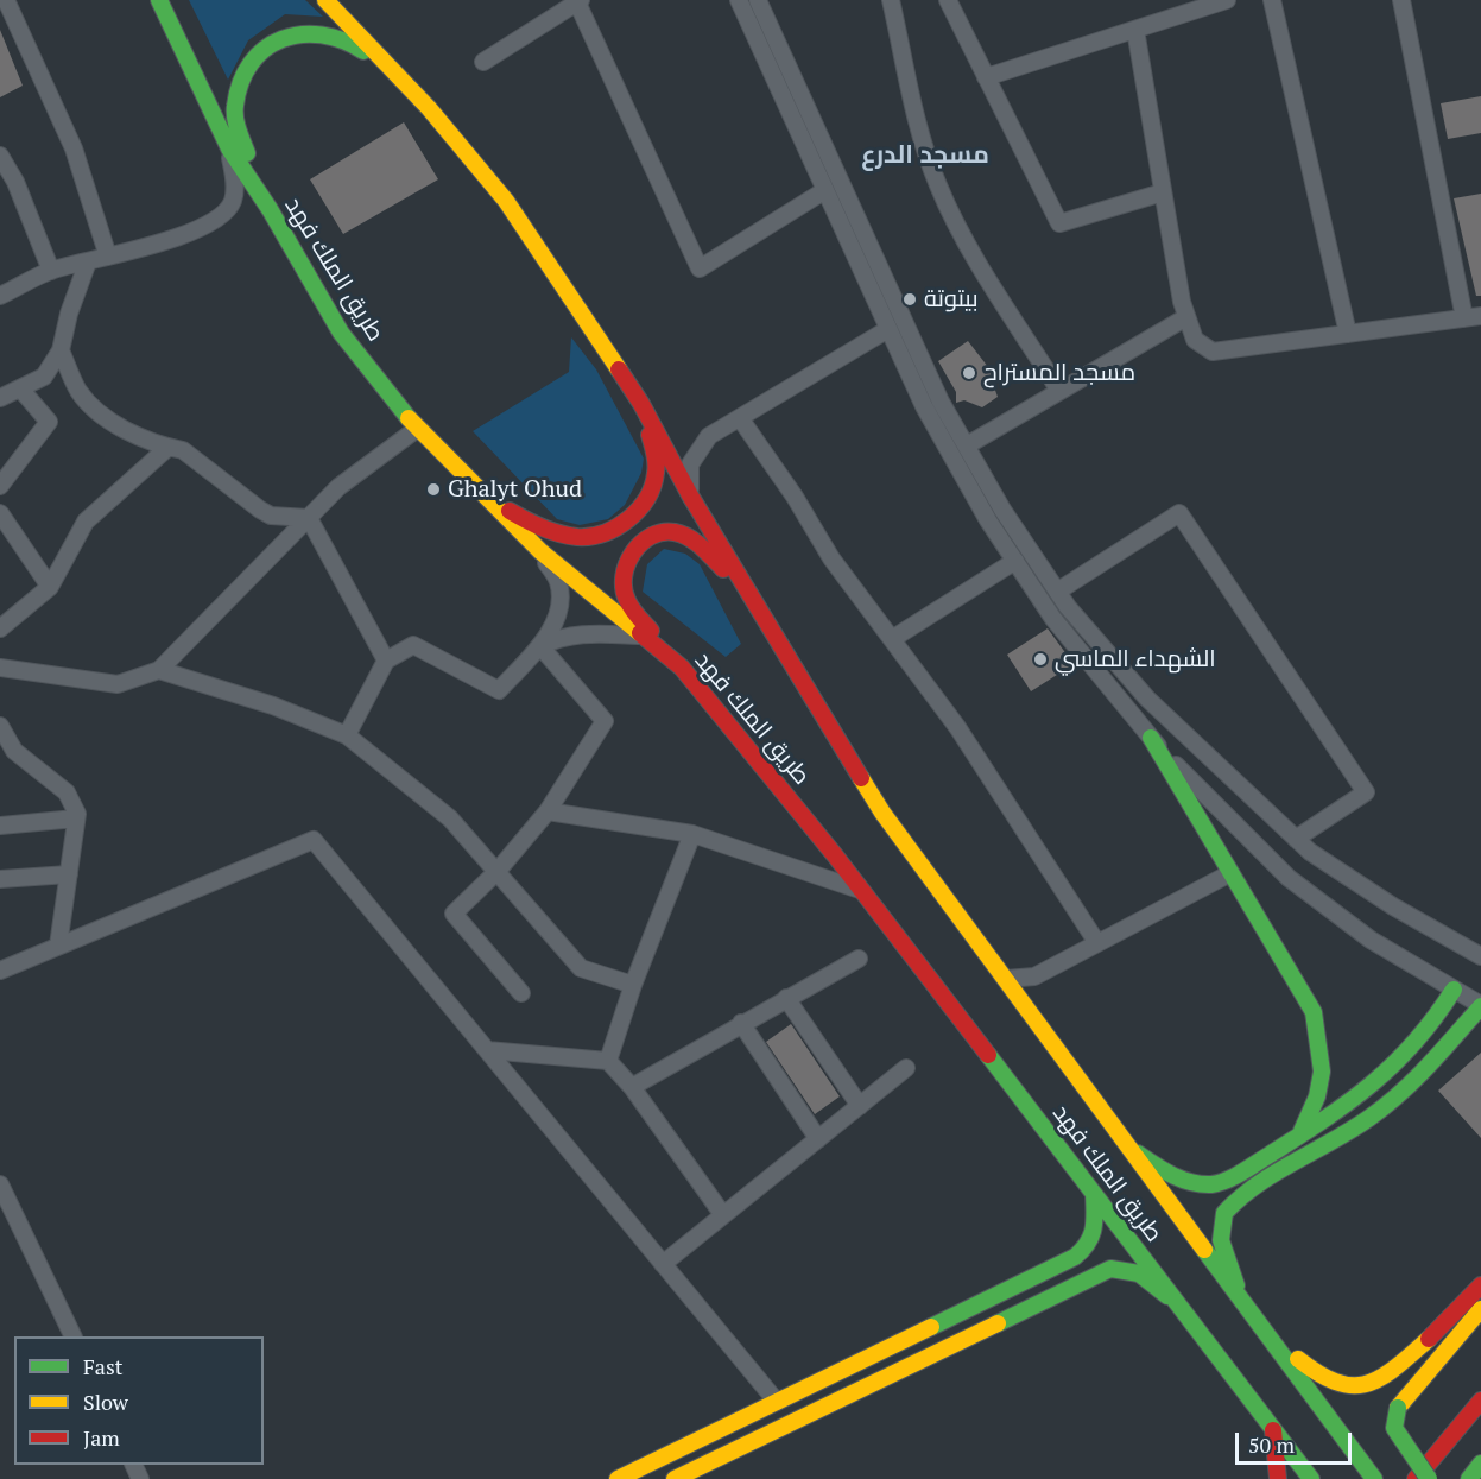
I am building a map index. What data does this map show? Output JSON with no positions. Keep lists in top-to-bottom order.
{
  "streets": {
    "main road": ["طريق الملك فهد"]
  },
  "districts": ["مسجد الدرع"],
  "places": [
    "بيتوتة",
    "مسجد المستراح",
    "Ghalyt Ohud",
    "الشهداء الماسي"
  ],
  "legend": ["Fast", "Slow", "Jam"],
  "scale_bar": "50 m"
}
